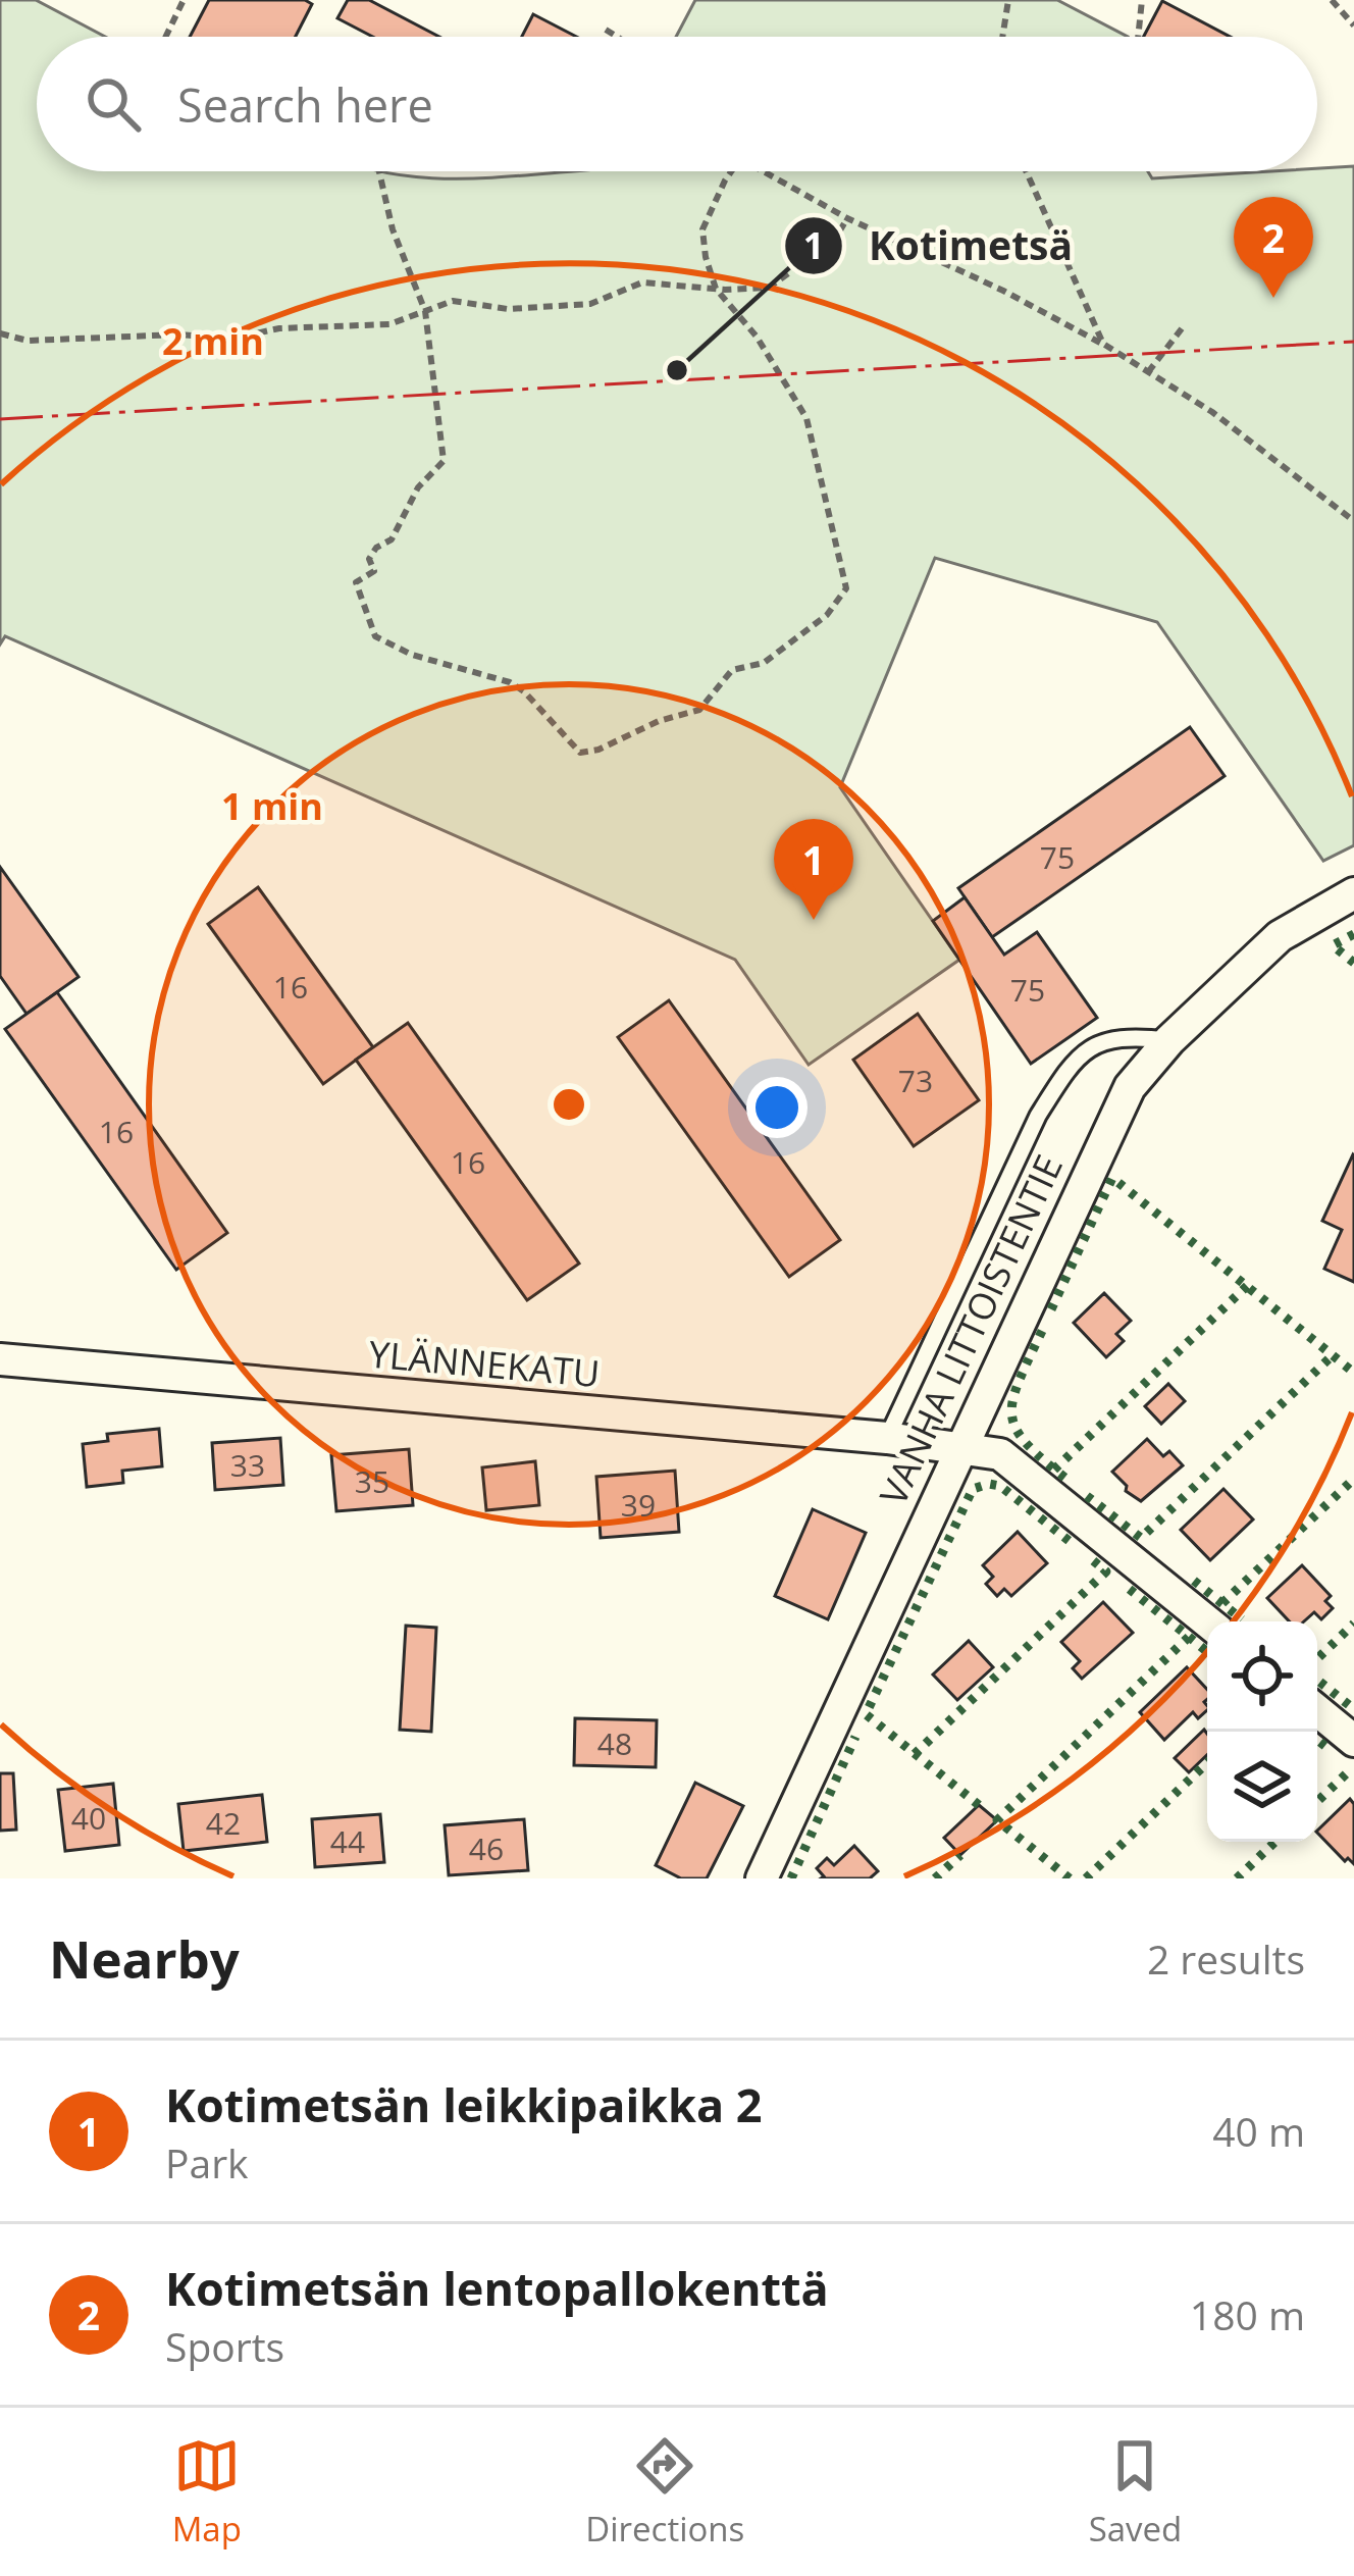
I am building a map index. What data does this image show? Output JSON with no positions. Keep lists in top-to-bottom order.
{
  "streets": {
    "street": ["VANHA LITTOISTENTIE", "YLÄNNEKATU"]
  },
  "crossings": [
    ["VANHA LITTOISTENTIE", "YLÄNNEKATU"]
  ],
  "places": ["Kotimetsä"],
  "house_numbers": [
    "75",
    "16",
    "75",
    "73",
    "16",
    "16",
    "33",
    "35",
    "39",
    "48",
    "40",
    "42",
    "44",
    "46"
  ],
  "page": {
    "search": "Search here",
    "pins": ["2", "1"],
    "heading": ["Nearby", "2 results"],
    "list": [
      {
        "mark": "1",
        "name": "Kotimetsän leikkipaikka 2",
        "note": "Park",
        "value": "40 m"
      },
      {
        "mark": "2",
        "name": "Kotimetsän lentopallokenttä",
        "note": "Sports",
        "value": "180 m"
      }
    ],
    "nav": ["Map", "Directions", "Saved"]
  },
  "rings": ["2 min", "1 min"]
}
